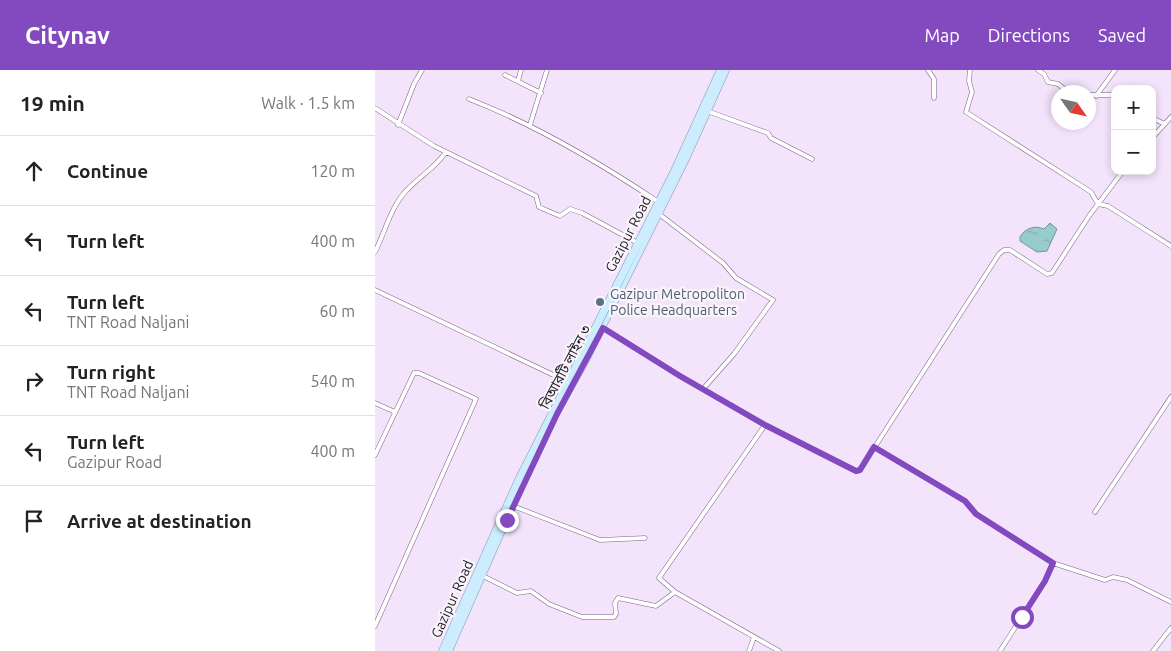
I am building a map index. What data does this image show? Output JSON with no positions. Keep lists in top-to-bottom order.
{
  "streets": {
    "main road": ["Gazipur Road", "বিআরটি লাইন ৩"]
  },
  "crossings": [
    ["Gazipur Road", "বিআরটি লাইন ৩"]
  ],
  "places": ["Gazipur Metropoliton Police Headquarters"],
  "north": "bottom right",
  "page": {
    "header": "Citynav",
    "nav": ["Map", "Directions", "Saved"],
    "heading": ["19 min", "Walk · 1.5 km"],
    "map_buttons": ["+", "−"],
    "list": [
      ["Continue", "120 m"],
      ["Turn left", "400 m"],
      ["Turn left", "TNT Road Naljani", "60 m"],
      ["Turn right", "TNT Road Naljani", "540 m"],
      ["Turn left", "Gazipur Road", "400 m"],
      "Arrive at destination"
    ]
  }
}
